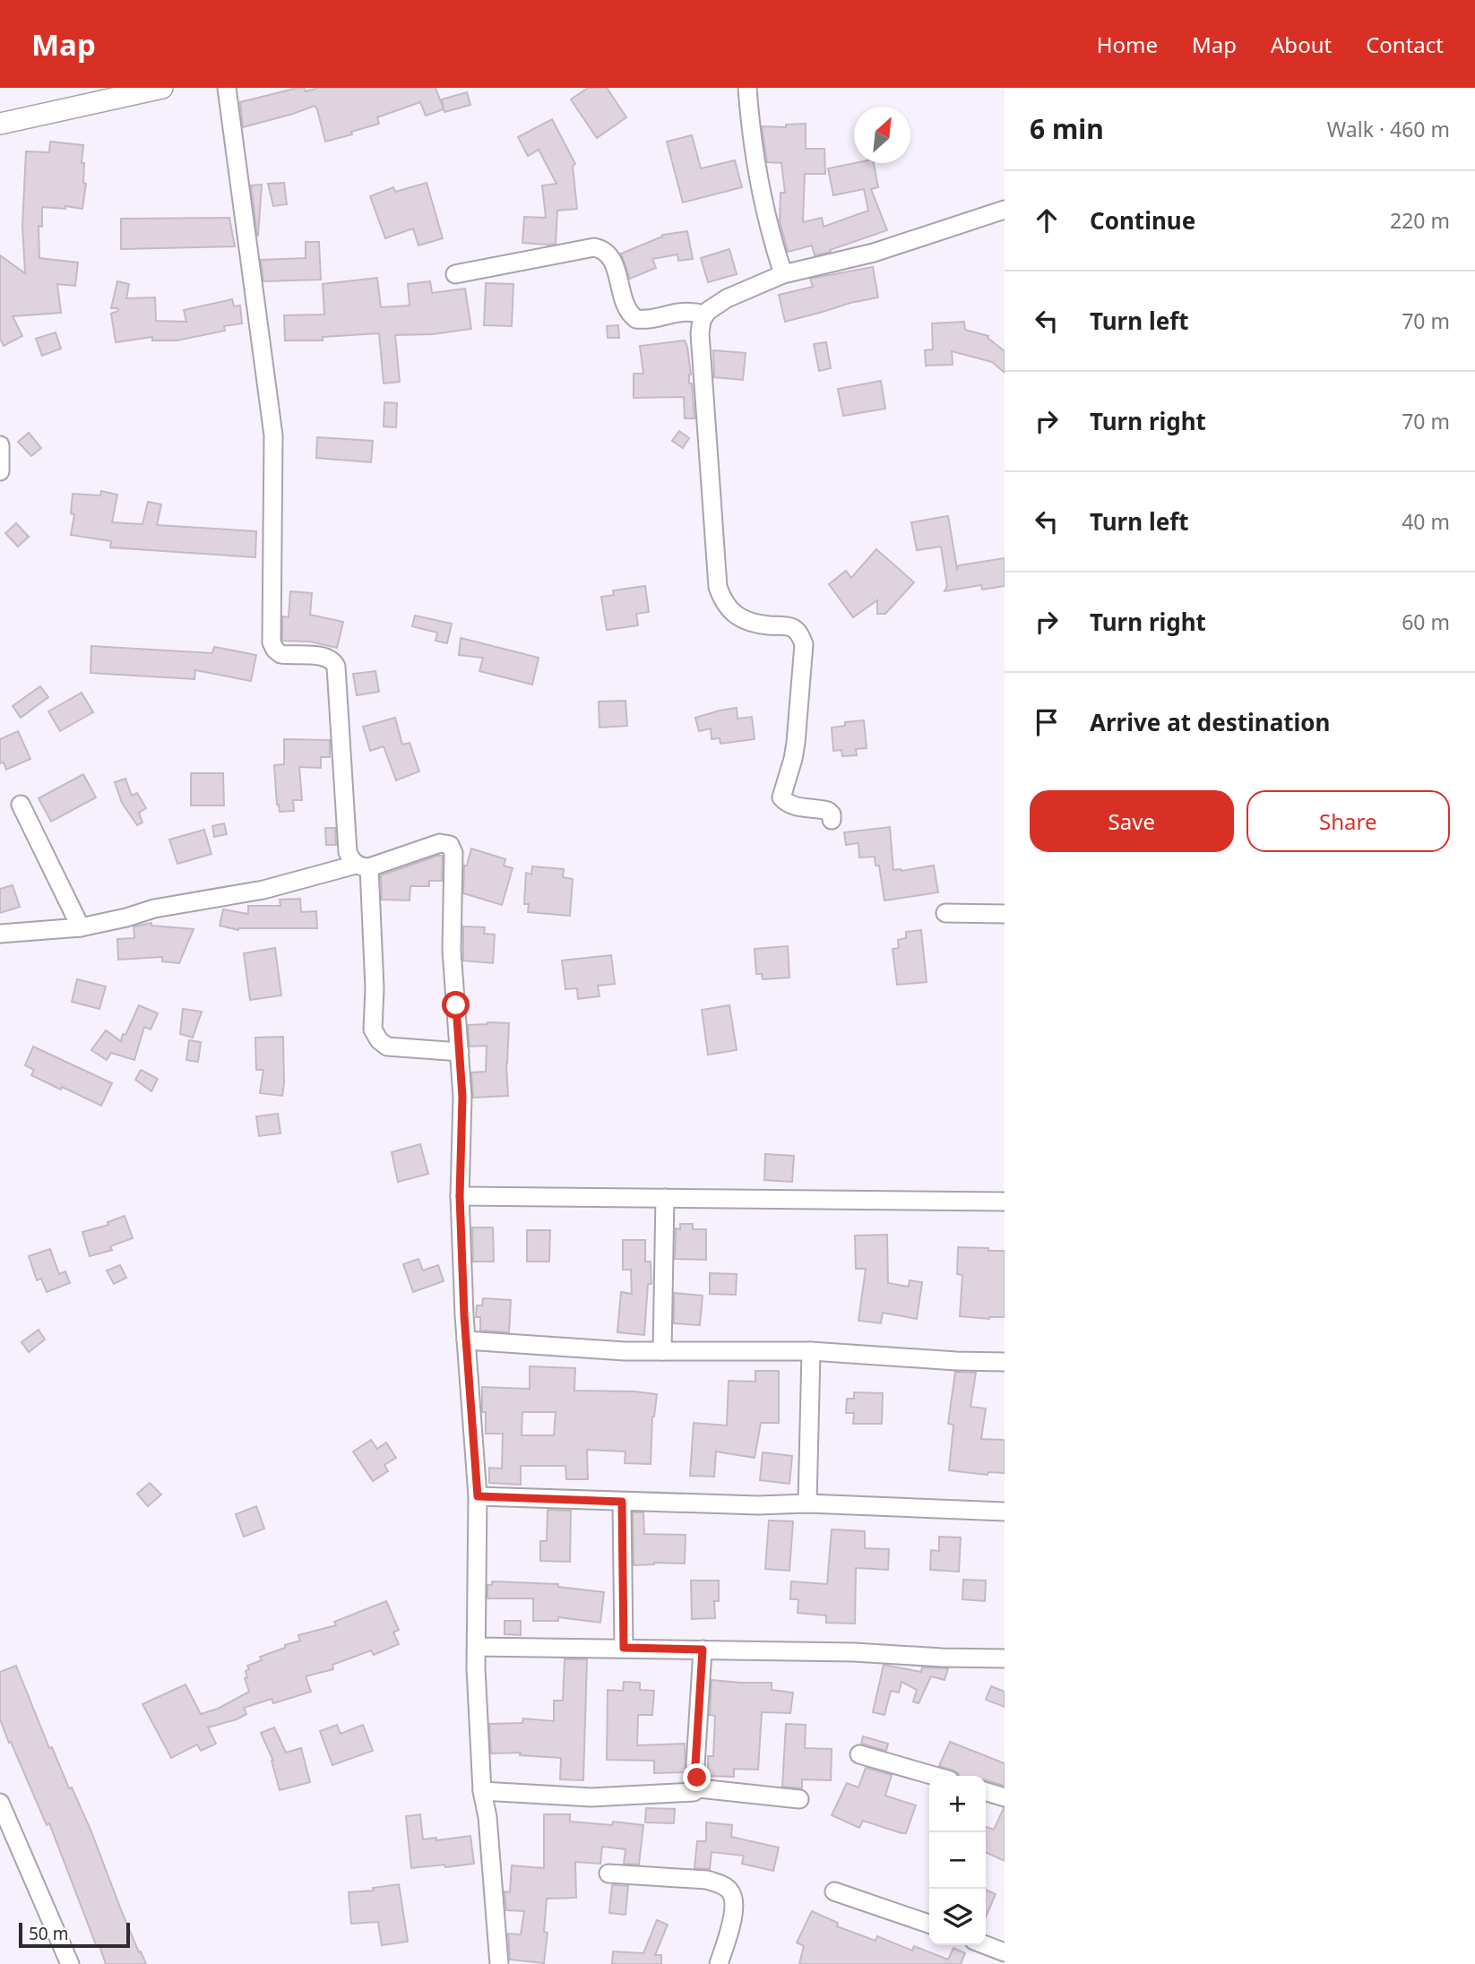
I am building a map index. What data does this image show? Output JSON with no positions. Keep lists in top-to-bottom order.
{
  "scale_bar": "50 m",
  "north": "top right",
  "page": {
    "header": "Map",
    "nav": [
      "Home",
      "Map",
      "About",
      "Contact"
    ],
    "heading": ["6 min", "Walk · 460 m"],
    "list": [
      ["Continue", "220 m"],
      ["Turn left", "70 m"],
      ["Turn right", "70 m"],
      ["Turn left", "40 m"],
      ["Turn right", "60 m"],
      "Arrive at destination"
    ],
    "buttons": ["Save", "Share"],
    "map_buttons": ["+", "−"],
    "scale": "50 m"
  }
}
